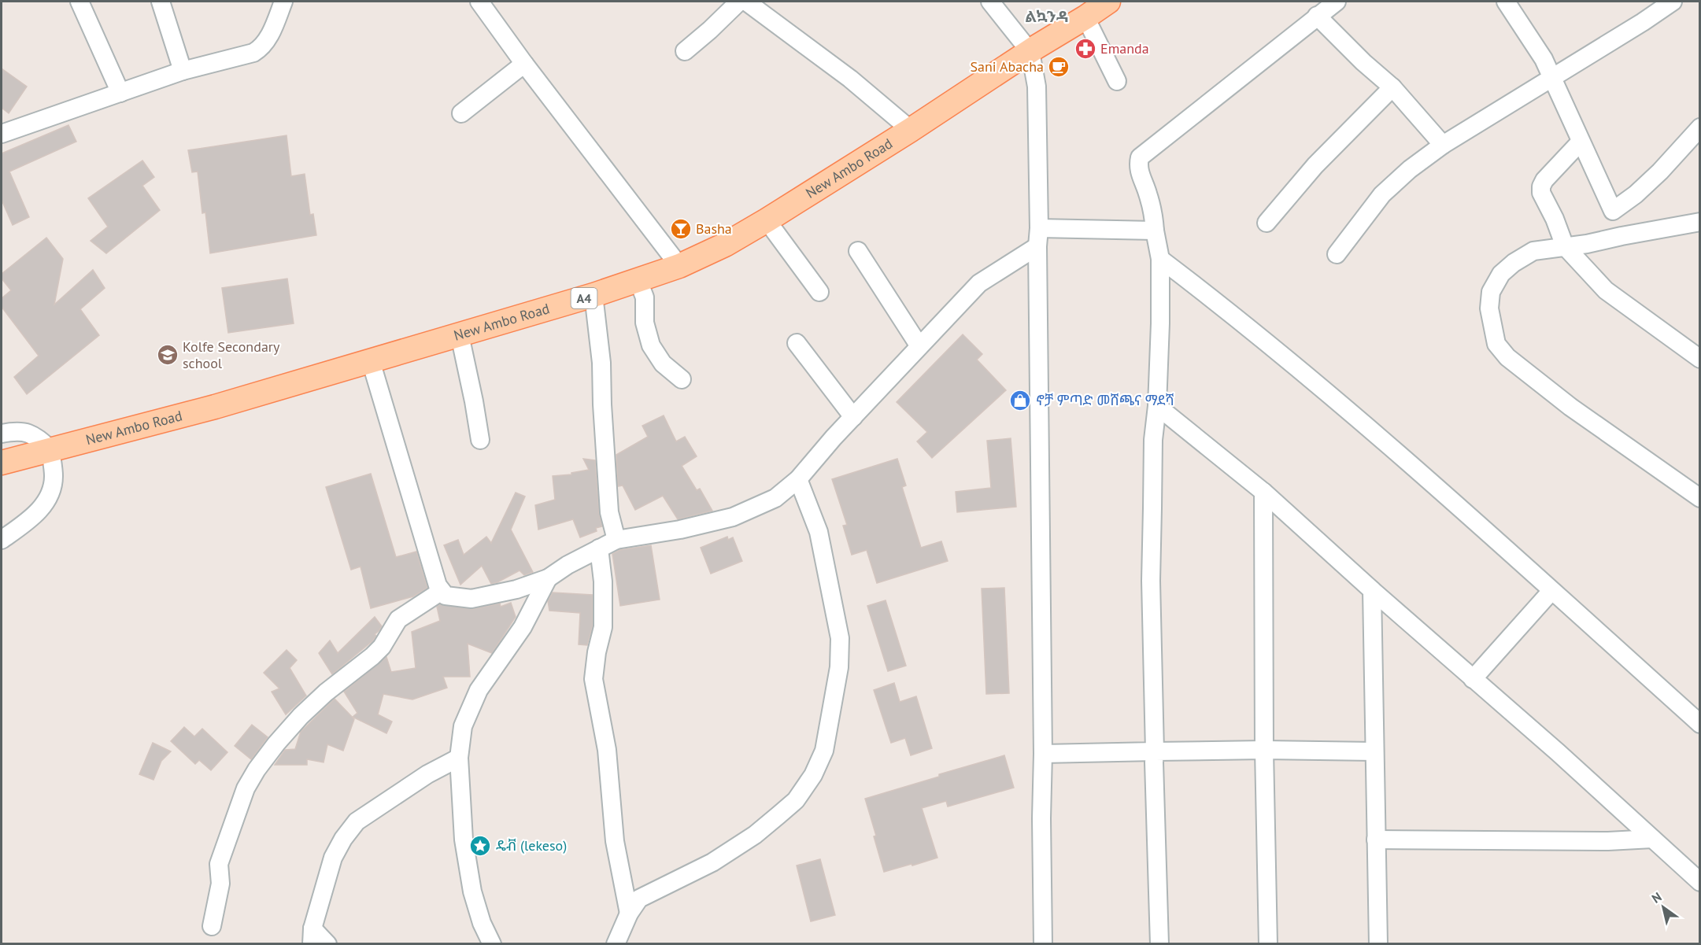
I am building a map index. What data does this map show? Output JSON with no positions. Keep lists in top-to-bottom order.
{
  "streets": {
    "main road": ["New Ambo Road", "A4"]
  },
  "districts": ["ልኳንዳ"],
  "places": {
    "pharmacy": ["Emanda"],
    "cafe": ["Sani Abacha"],
    "bar": ["Basha"],
    "school or university": ["Kolfe Secondary school"],
    "shop": ["ኖቻ ምጣድ መሸጫና ማደሻ"],
    "place": ["ዴቭ (lekeso)"]
  },
  "north": "top left"
}
